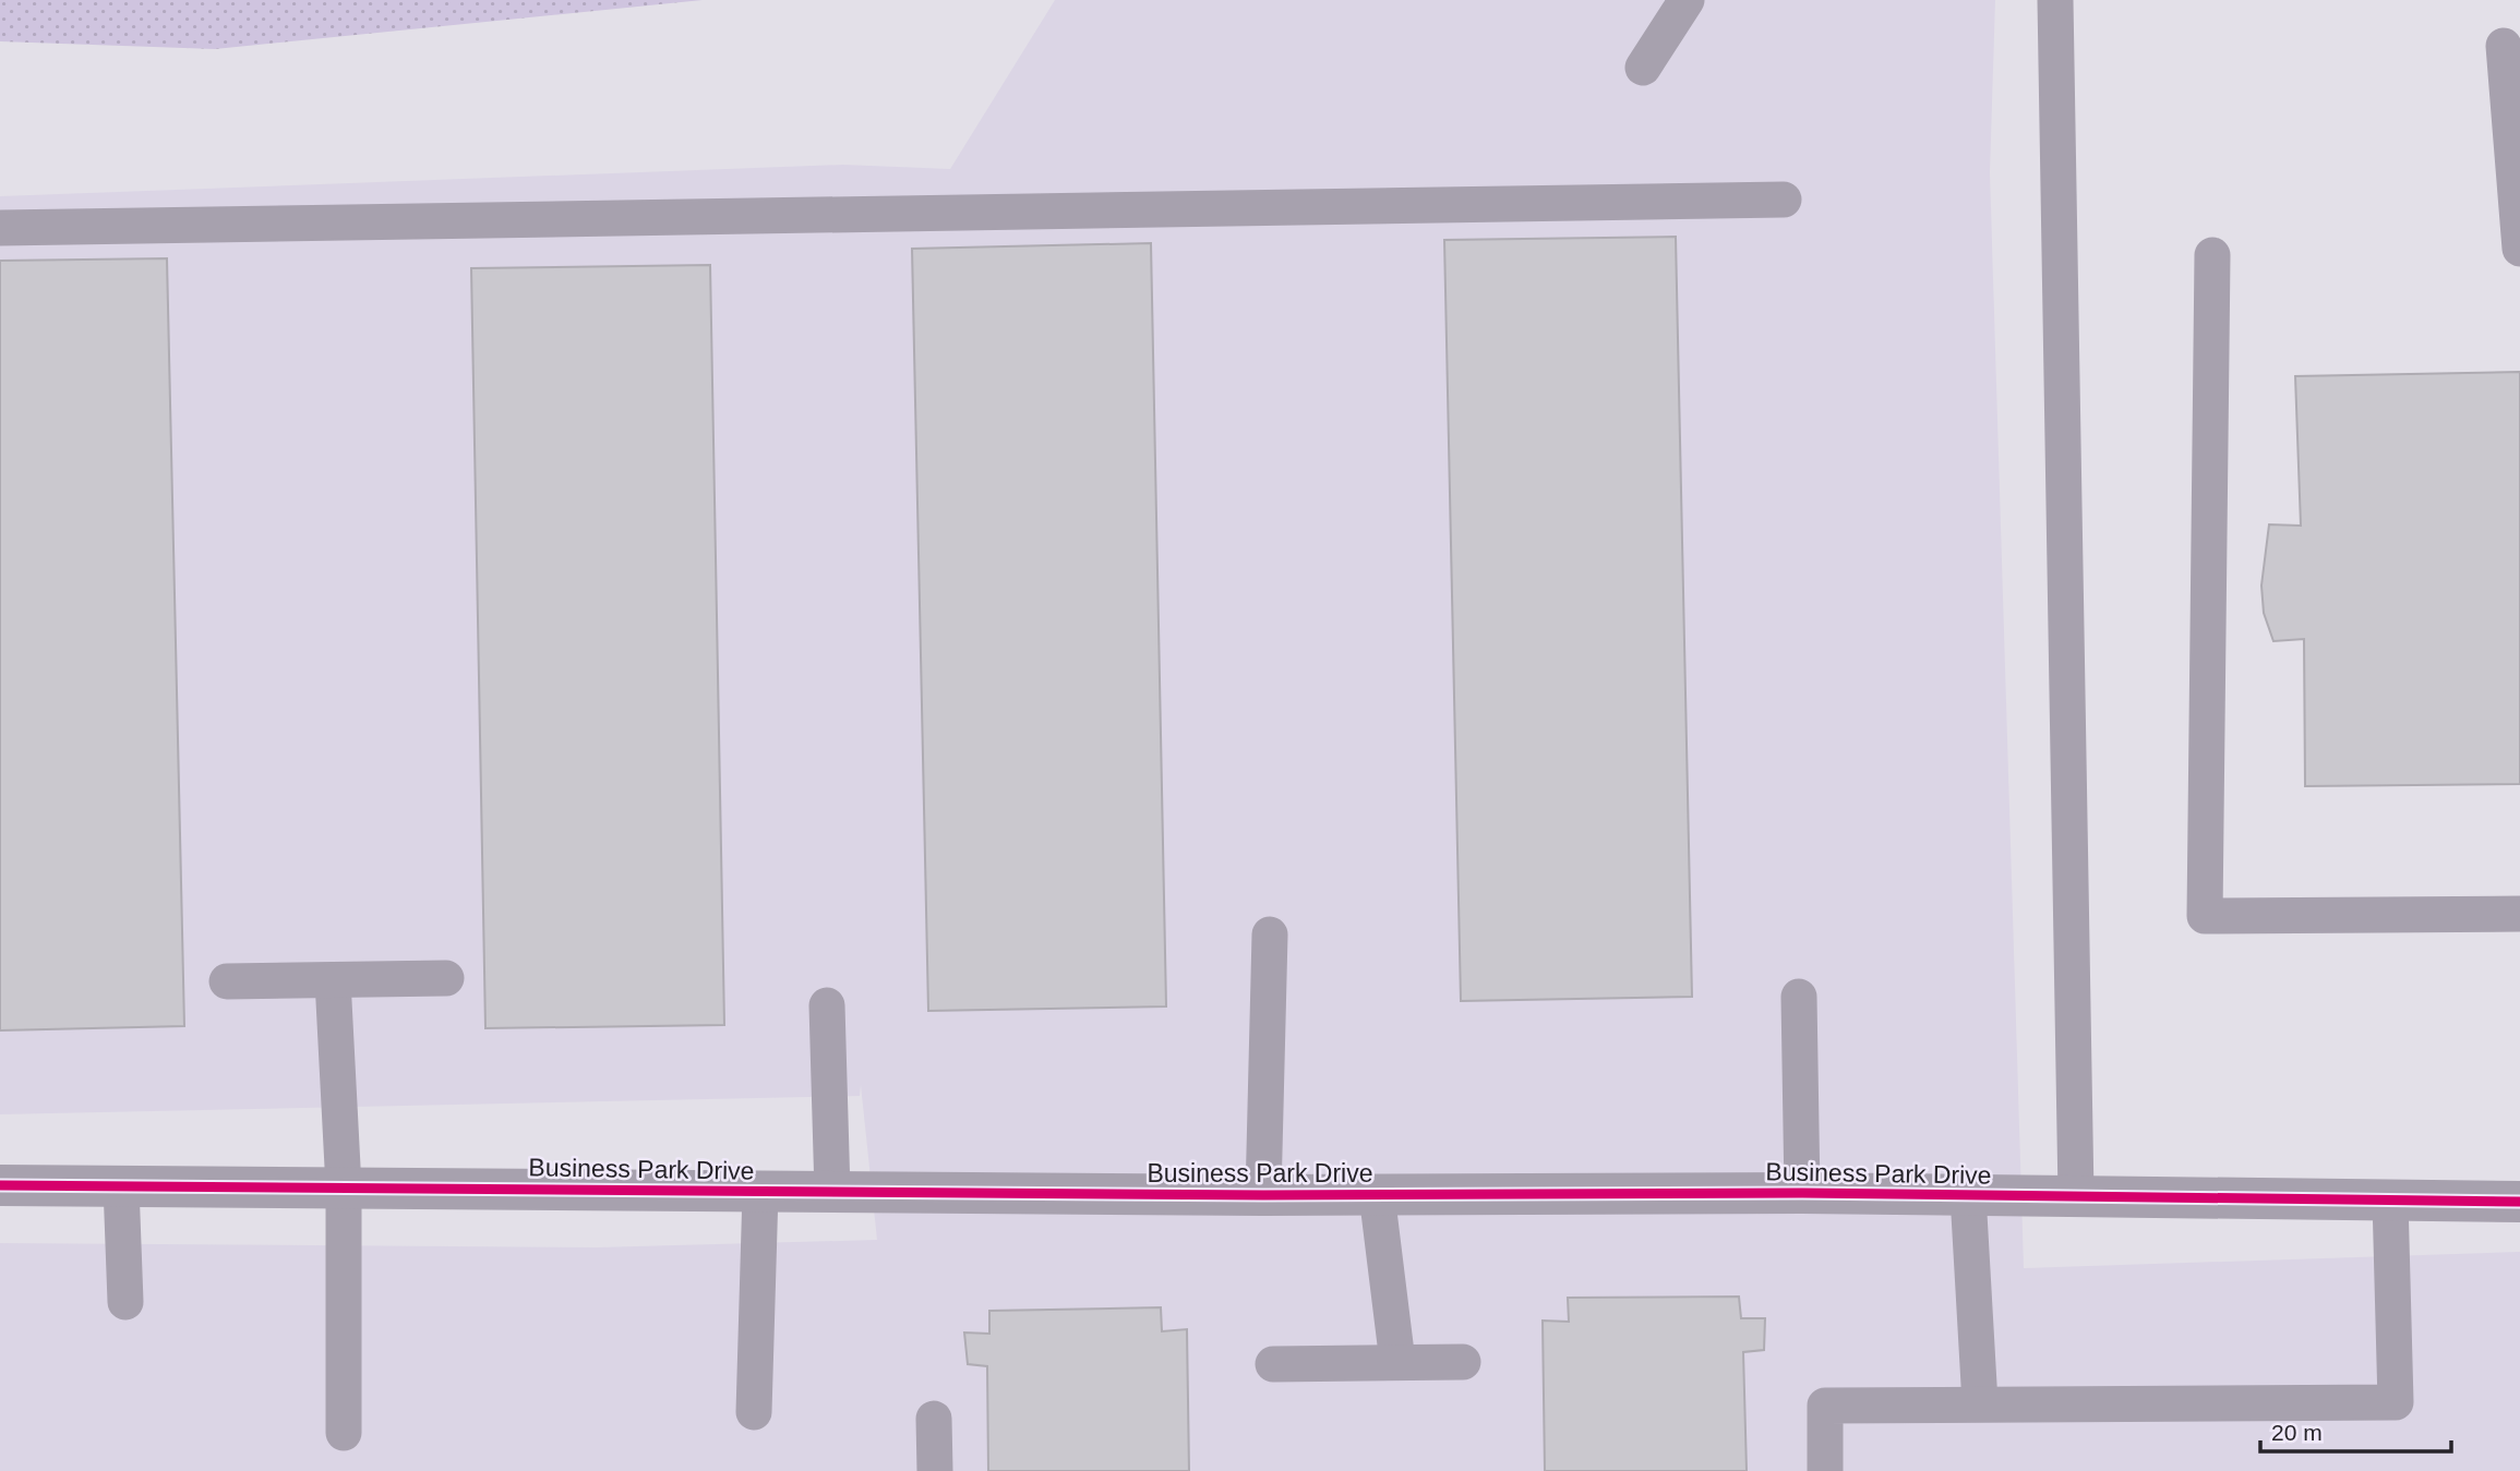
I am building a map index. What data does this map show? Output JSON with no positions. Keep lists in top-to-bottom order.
{
  "streets": {
    "street": ["Business Park Drive"]
  },
  "scale_bar": "20 m"
}
